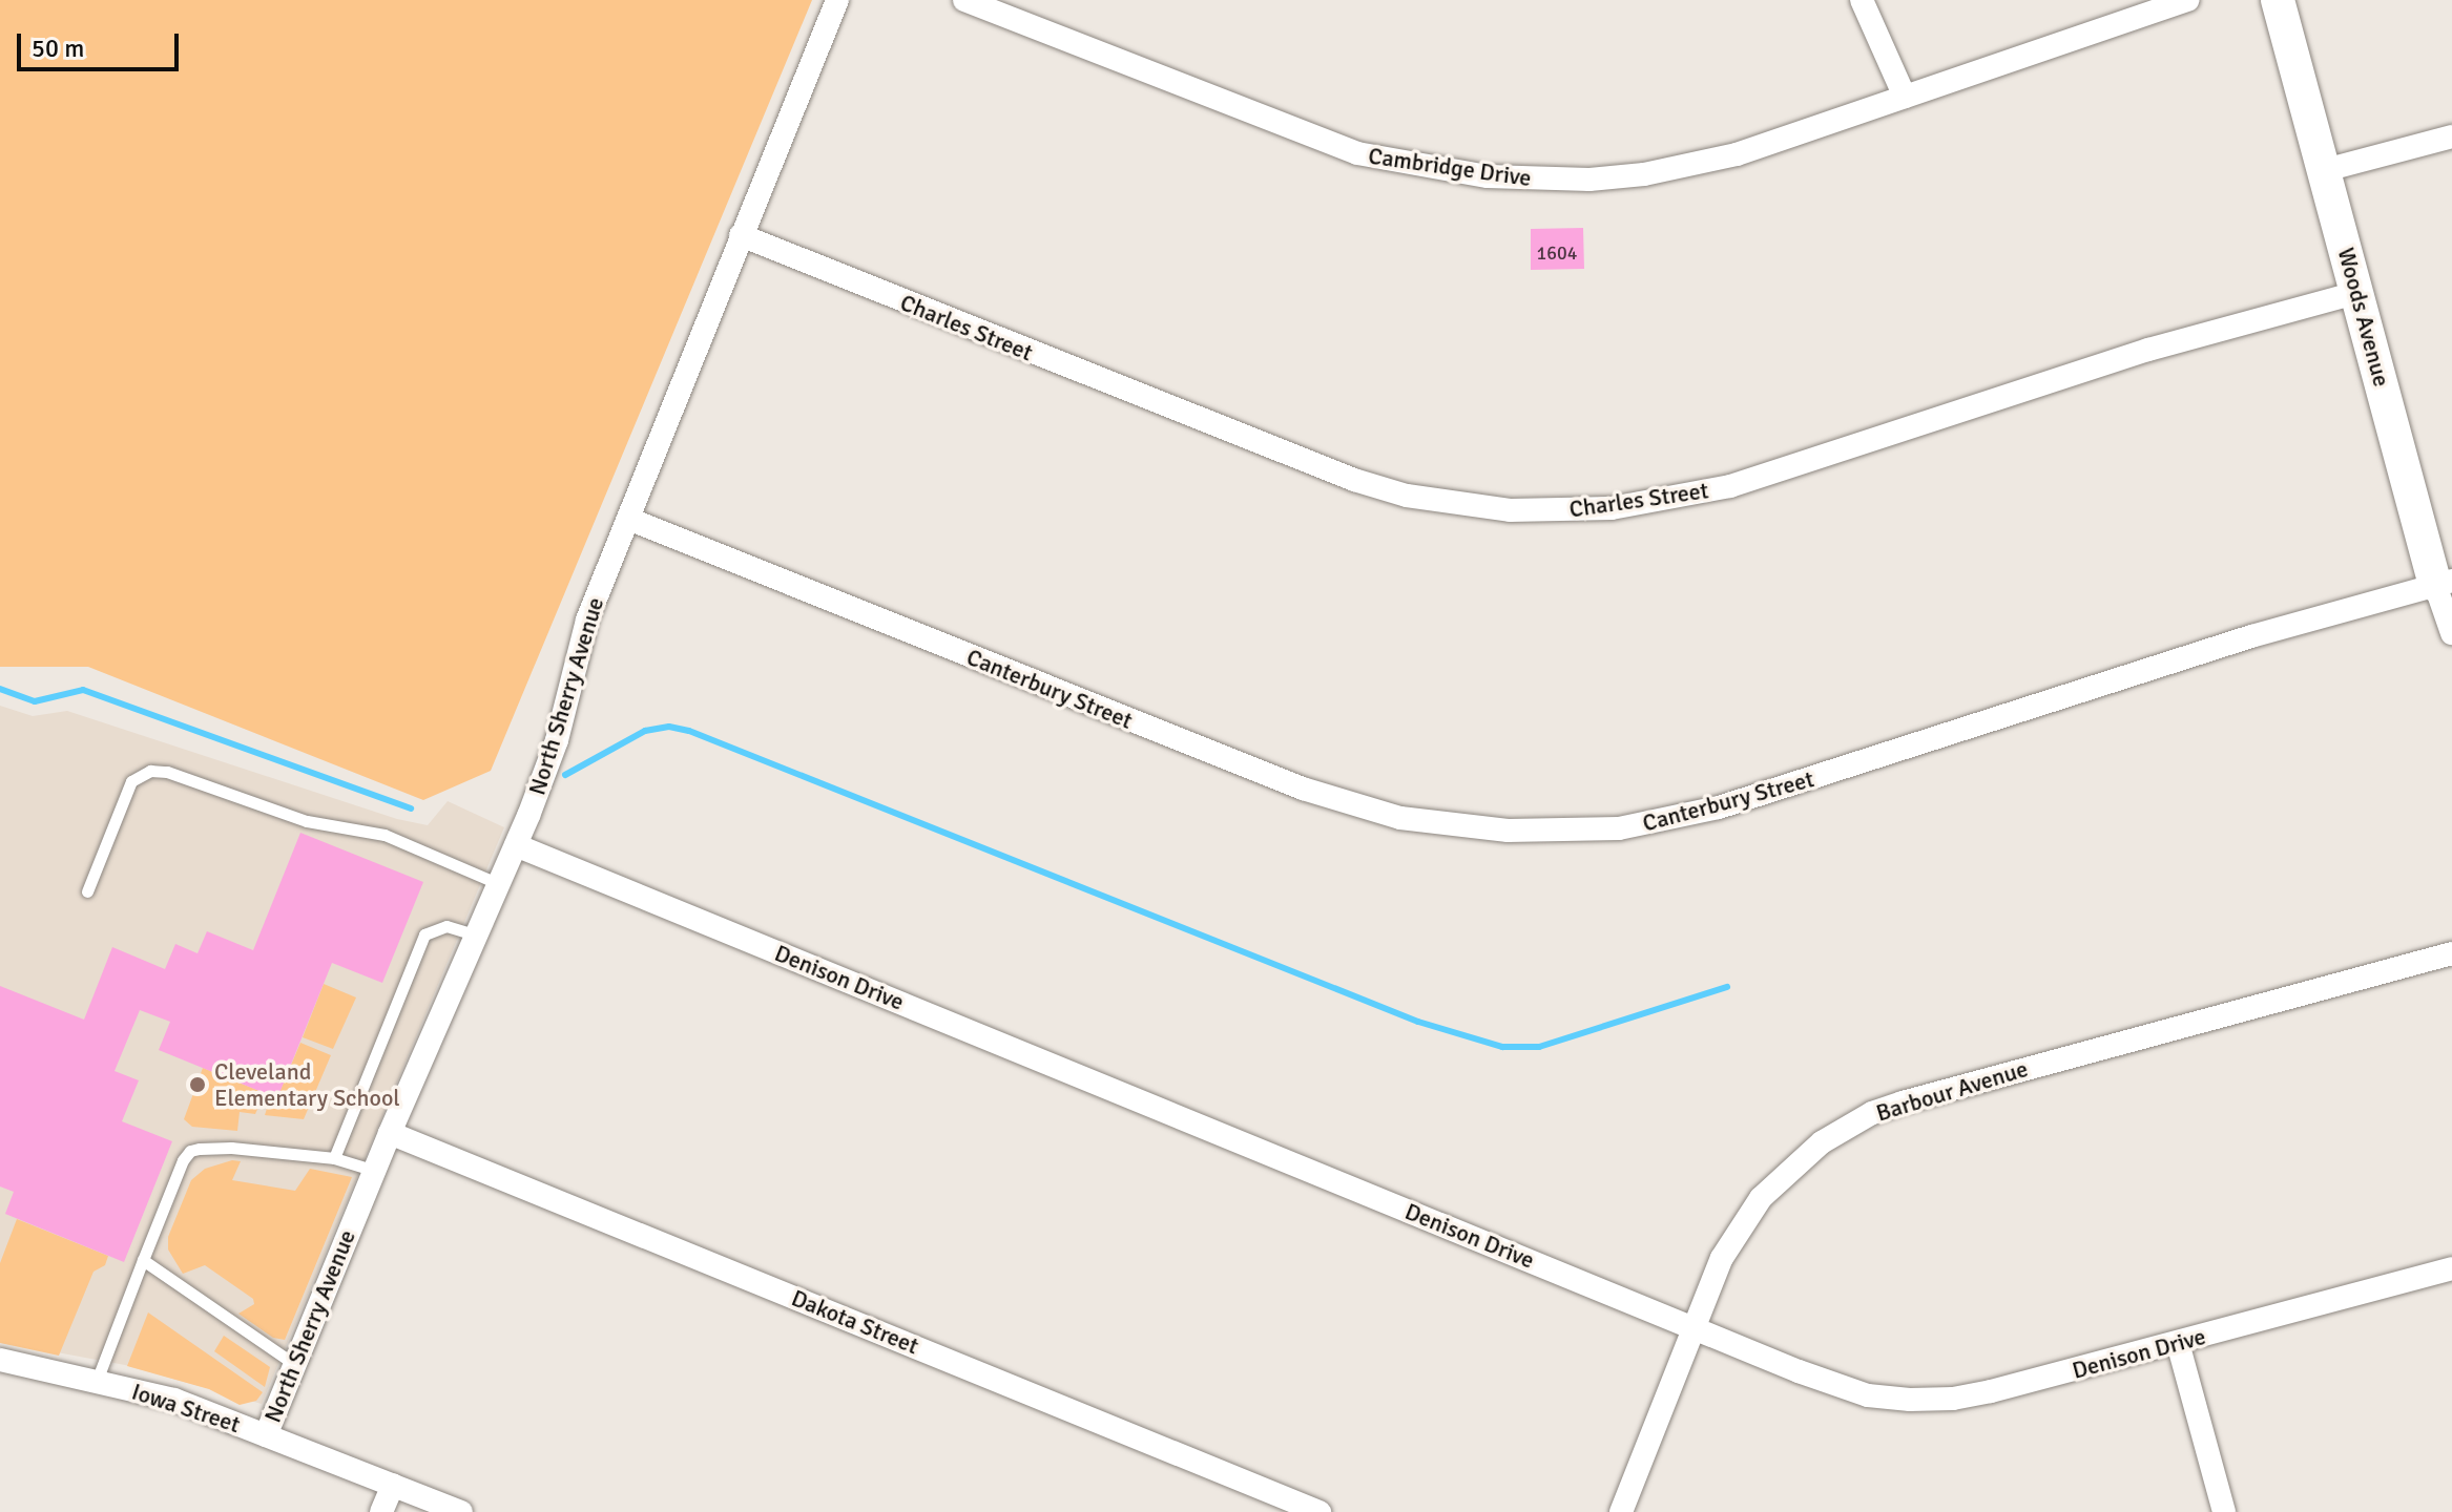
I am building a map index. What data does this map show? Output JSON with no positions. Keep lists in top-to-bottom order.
{
  "streets": {
    "street": [
      "Cambridge Drive",
      "Woods Avenue",
      "Charles Street",
      "Canterbury Street",
      "North Sherry Avenue",
      "Denison Drive",
      "Barbour Avenue",
      "Dakota Street",
      "Iowa Street"
    ]
  },
  "crossings": [
    ["Woods Avenue", "Charles Street"],
    ["Woods Avenue", "Canterbury Street"],
    ["Charles Street", "North Sherry Avenue"],
    ["Canterbury Street", "North Sherry Avenue"],
    ["North Sherry Avenue", "Denison Drive"],
    ["North Sherry Avenue", "Dakota Street"],
    ["North Sherry Avenue", "Iowa Street"],
    ["Denison Drive", "Barbour Avenue"]
  ],
  "places": ["Cleveland Elementary School"],
  "house_numbers": ["1604"],
  "scale_bar": "50 m"
}
